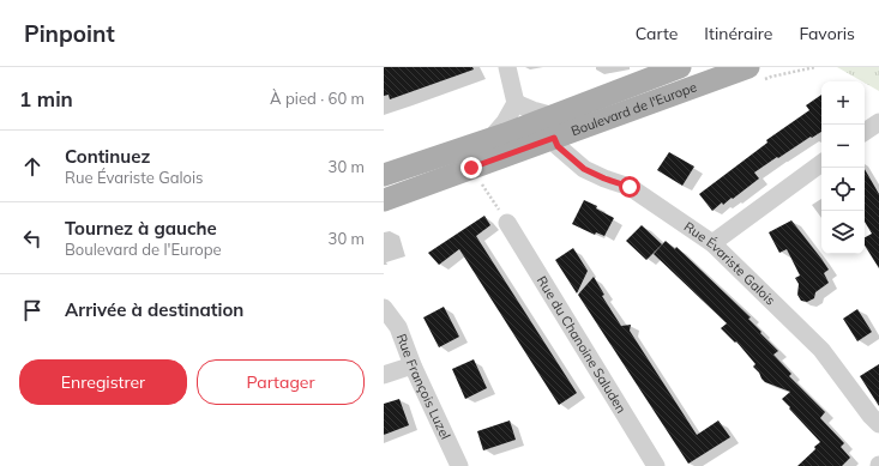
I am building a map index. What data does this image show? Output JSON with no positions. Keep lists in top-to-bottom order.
{
  "streets": {
    "main road": ["Boulevard de l'Europe"],
    "street": ["Rue Évariste Galois", "Rue du Chanoine Saluden", "Rue François Luzel"]
  },
  "crossings": [
    ["Boulevard de l'Europe", "Rue Évariste Galois"]
  ],
  "page": {
    "header": "Pinpoint",
    "nav": ["Carte", "Itinéraire", "Favoris"],
    "heading": ["1 min", "À pied · 60 m"],
    "map_buttons": ["+", "−"],
    "list": [
      ["Continuez", "Rue Évariste Galois", "30 m"],
      ["Tournez à gauche", "Boulevard de l'Europe", "30 m"],
      "Arrivée à destination"
    ],
    "buttons": ["Enregistrer", "Partager"]
  }
}
